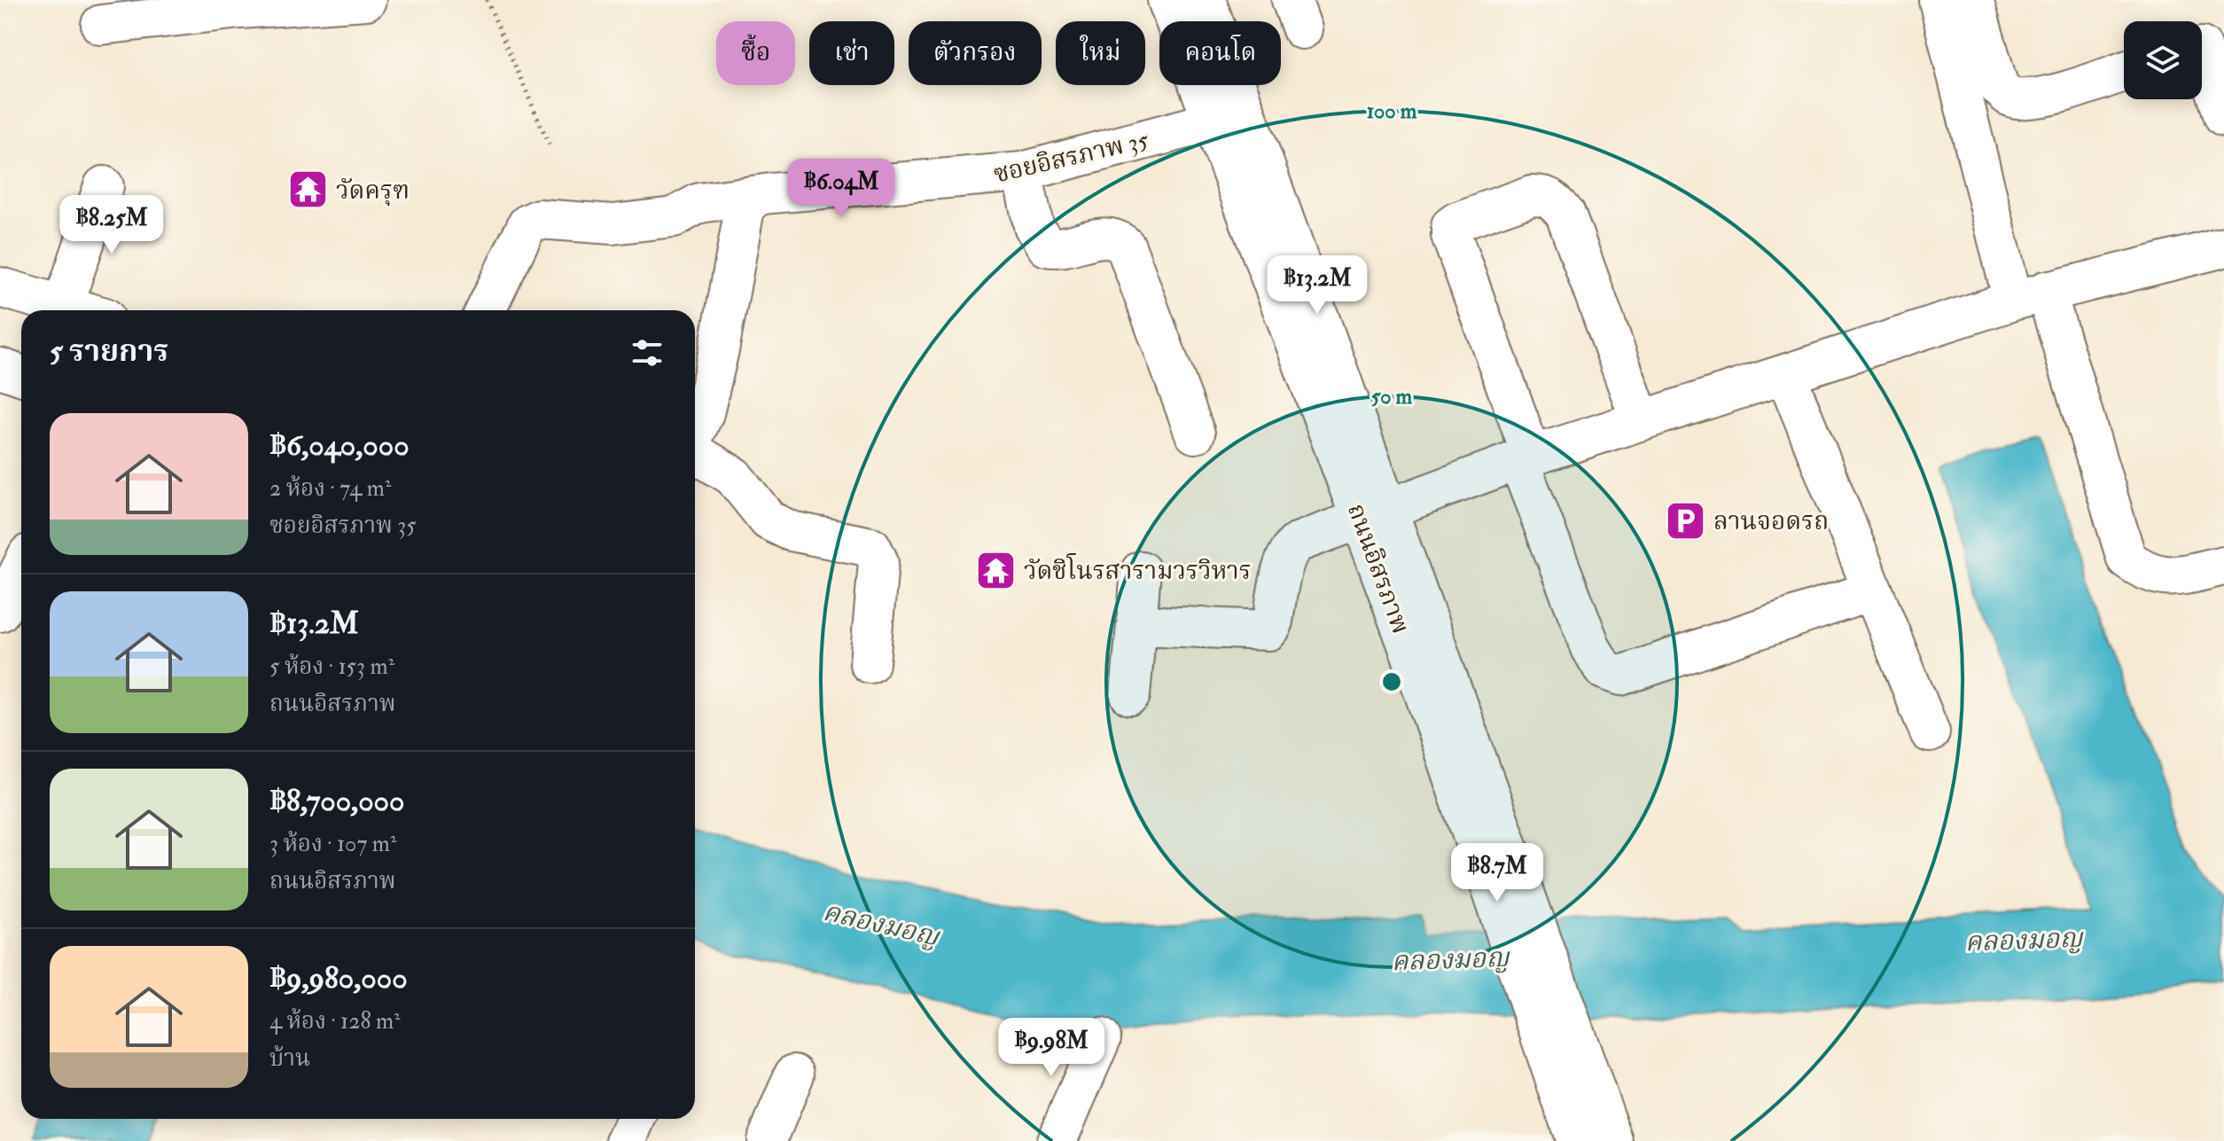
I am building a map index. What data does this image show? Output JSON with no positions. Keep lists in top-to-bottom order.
{
  "streets": {
    "main road": ["ซอยอิสรภาพ 35", "ถนนอิสรภาพ"]
  },
  "crossings": [
    ["ซอยอิสรภาพ 35", "ถนนอิสรภาพ"]
  ],
  "water": ["คลองมอญ"],
  "places": {
    "temple": ["วัดครุฑ", "วัดชิโนรสารามวรวิหาร"],
    "parking": ["ลานจอดรถ"]
  },
  "page": {
    "chip": [
      "ซื้อ",
      "เช่า",
      "ตัวกรอง",
      "ใหม่",
      "คอนโด"
    ],
    "price": [
      "฿6.04M",
      "฿8.25M",
      "฿13.2M",
      "฿8.7M",
      "฿9.98M"
    ],
    "heading": "5 รายการ",
    "list": [
      {
        "name": "฿6,040,000",
        "note": "2 ห้อง · 74 m² · ซอยอิสรภาพ 35"
      },
      {
        "name": "฿13.2M",
        "note": "5 ห้อง · 153 m² · ถนนอิสรภาพ"
      },
      {
        "name": "฿8,700,000",
        "note": "3 ห้อง · 107 m² · ถนนอิสรภาพ"
      },
      {
        "name": "฿9,980,000",
        "note": "4 ห้อง · 128 m² · บ้าน"
      }
    ]
  },
  "rings": ["100 m", "50 m"]
}
